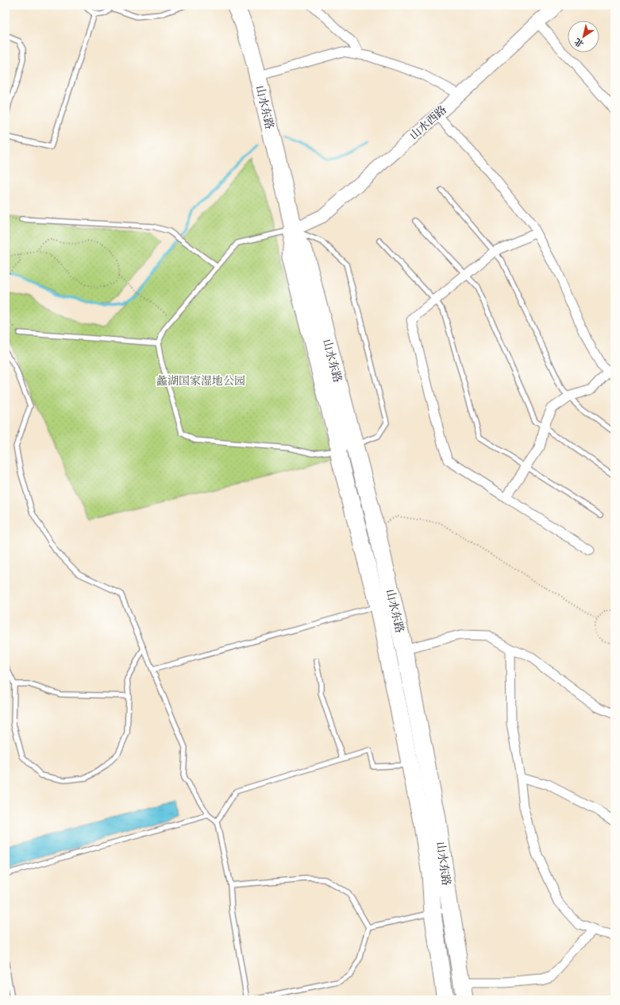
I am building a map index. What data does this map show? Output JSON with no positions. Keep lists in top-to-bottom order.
{
  "streets": {
    "highway": ["山水东路"],
    "street": ["山水西路"]
  },
  "crossings": [
    ["山水东路", "山水西路"]
  ],
  "parks": ["蠡湖国家湿地公园"],
  "north": "bottom left"
}
